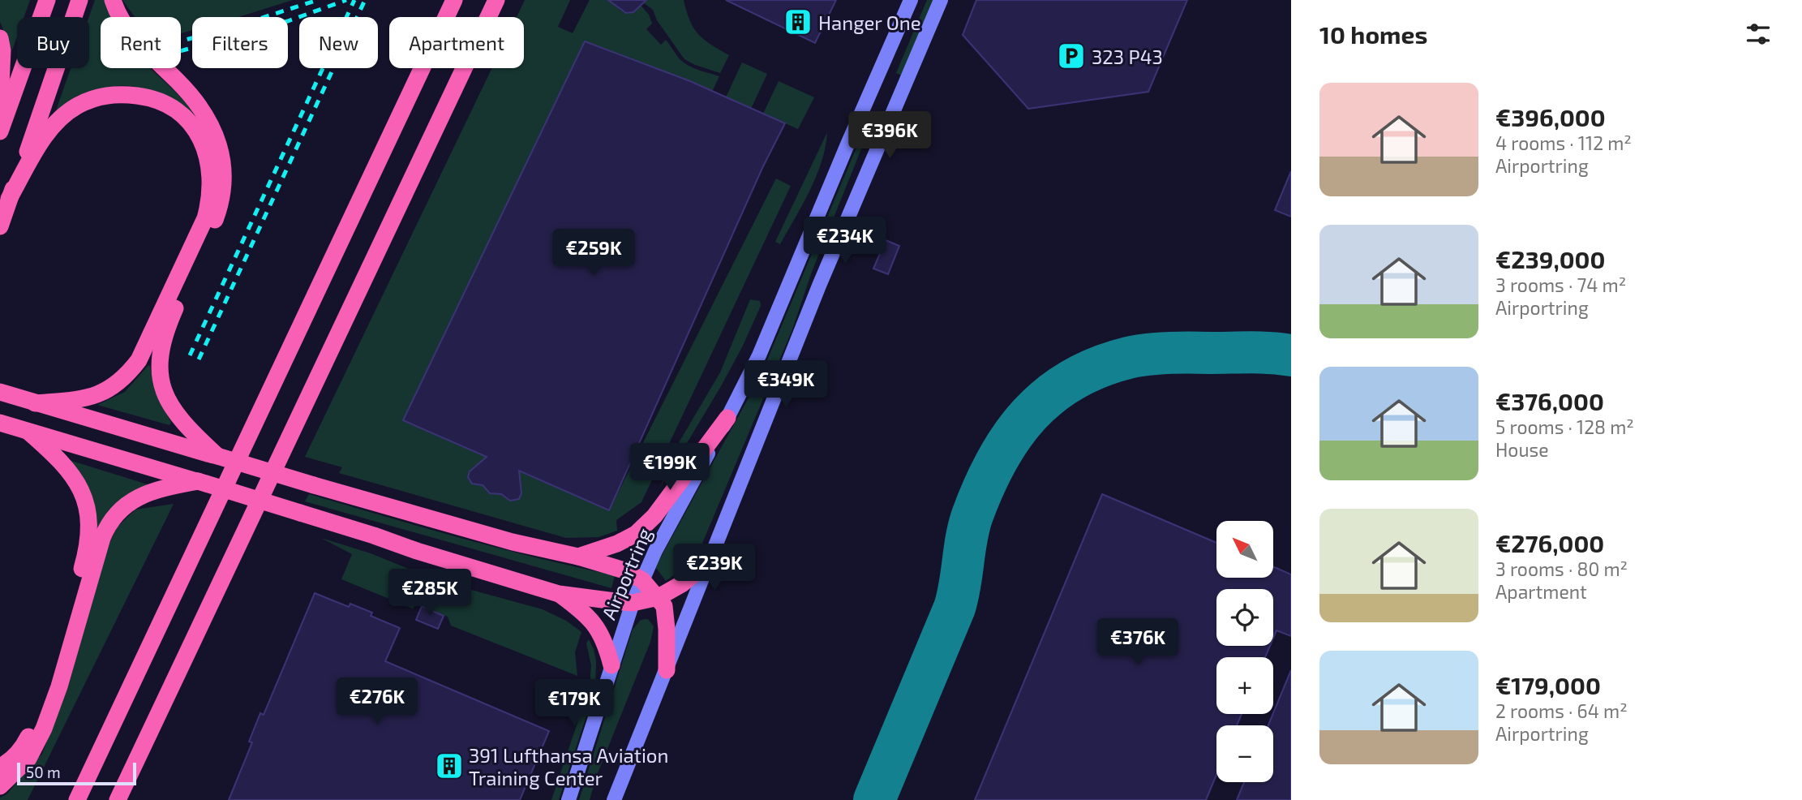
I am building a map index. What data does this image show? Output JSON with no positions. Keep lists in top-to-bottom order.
{
  "streets": {
    "street": ["Airportring"]
  },
  "places": {
    "building": ["Hanger One", "391 Lufthansa Aviation Training Center"],
    "parking": ["323 P43"]
  },
  "scale_bar": "50 m",
  "north": "top left",
  "page": {
    "heading": "10 homes",
    "chip": [
      "Buy",
      "Rent",
      "Filters",
      "New",
      "Apartment"
    ],
    "list": [
      {
        "name": "€396,000",
        "note": "4 rooms · 112 m² · Airportring"
      },
      {
        "name": "€239,000",
        "note": "3 rooms · 74 m² · Airportring"
      },
      {
        "name": "€376,000",
        "note": "5 rooms · 128 m² · House"
      },
      {
        "name": "€276,000",
        "note": "3 rooms · 80 m² · Apartment"
      },
      {
        "name": "€179,000",
        "note": "2 rooms · 64 m² · Airportring"
      }
    ],
    "price": [
      "€396K",
      "€234K",
      "€259K",
      "€349K",
      "€199K",
      "€239K",
      "€285K",
      "€376K",
      "€276K",
      "€179K"
    ],
    "map_buttons": ["+", "−"],
    "scale": "50 m"
  }
}
